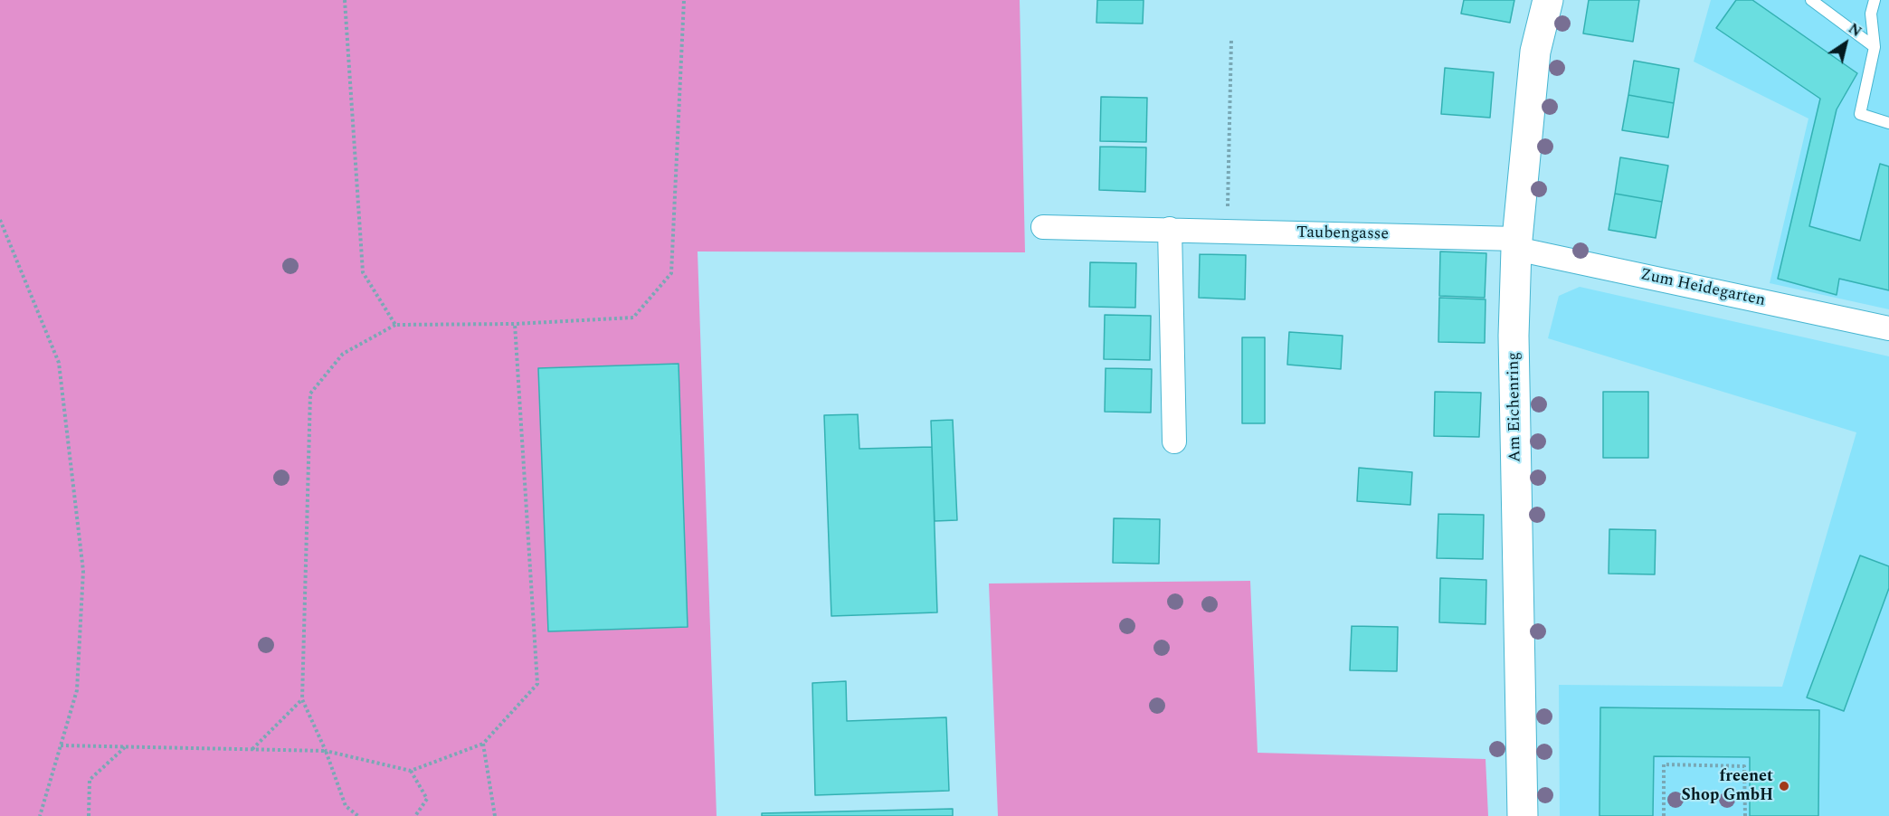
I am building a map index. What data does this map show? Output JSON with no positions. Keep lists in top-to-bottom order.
{
  "streets": {
    "main road": ["Am Eichenring"],
    "street": ["Taubengasse", "Zum Heidegarten"]
  },
  "crossings": [
    ["Taubengasse", "Zum Heidegarten"],
    ["Taubengasse", "Am Eichenring"],
    ["Zum Heidegarten", "Am Eichenring"]
  ],
  "places": ["freenet Shop GmbH"],
  "north": "top right"
}
